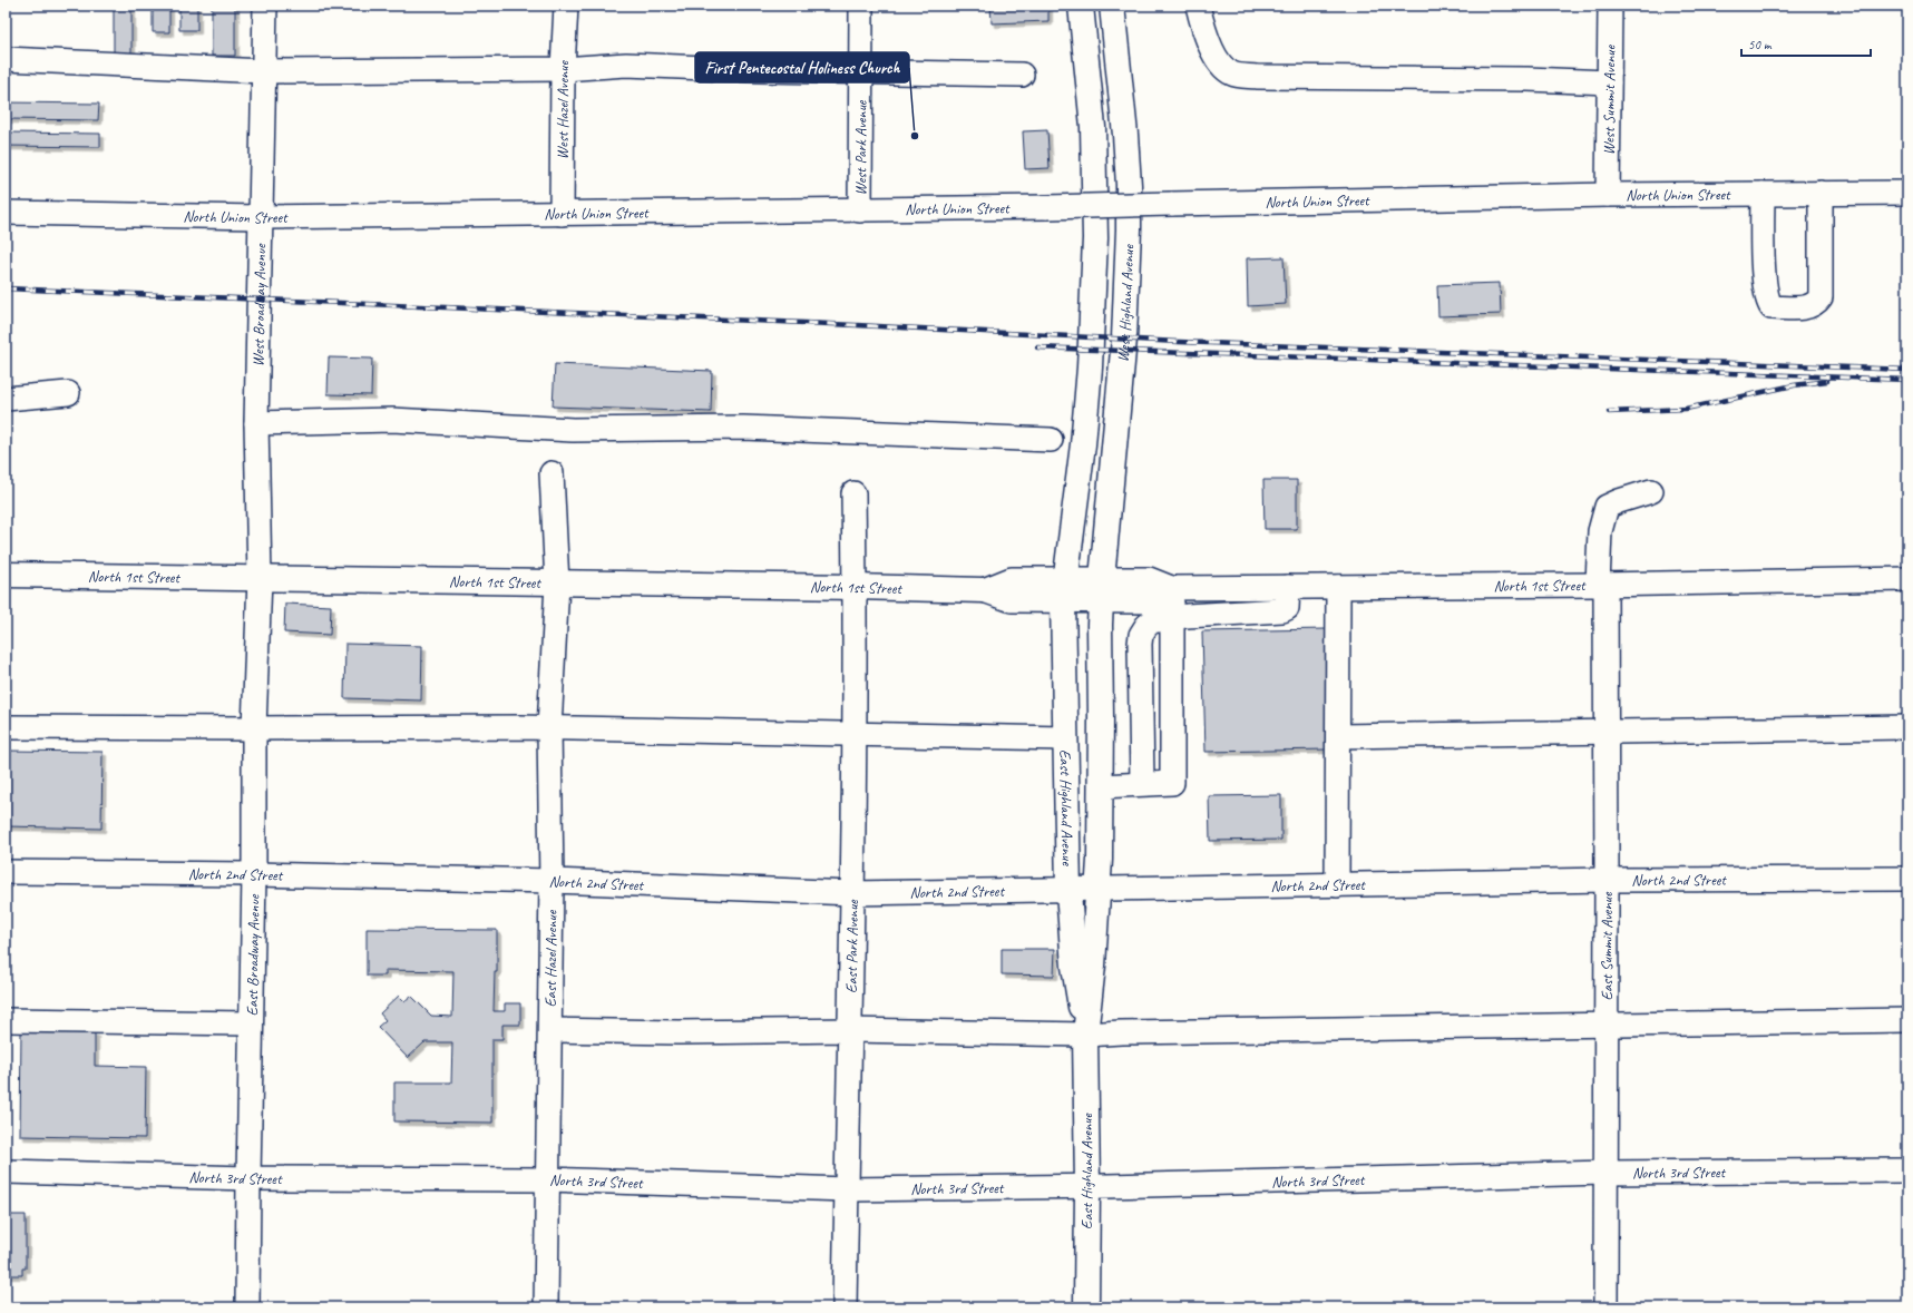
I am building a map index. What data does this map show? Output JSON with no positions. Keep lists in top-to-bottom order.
{
  "streets": {
    "main road": ["West Highland Avenue", "North 1st Street", "East Highland Avenue"],
    "street": [
      "West Summit Avenue",
      "West Hazel Avenue",
      "West Park Avenue",
      "North Union Street",
      "West Broadway Avenue",
      "North 2nd Street",
      "East Park Avenue",
      "East Summit Avenue",
      "East Broadway Avenue",
      "East Hazel Avenue",
      "North 3rd Street"
    ]
  },
  "crossings": [
    ["West Summit Avenue", "North Union Street"],
    ["West Hazel Avenue", "North Union Street"],
    ["West Park Avenue", "North Union Street"],
    ["North Union Street", "West Broadway Avenue"],
    ["West Highland Avenue", "North 1st Street"],
    ["West Highland Avenue", "East Highland Avenue"],
    ["West Broadway Avenue", "North 1st Street"],
    ["West Broadway Avenue", "East Broadway Avenue"],
    ["North 1st Street", "East Highland Avenue"],
    ["North 1st Street", "East Park Avenue"],
    ["North 1st Street", "East Summit Avenue"],
    ["North 1st Street", "East Broadway Avenue"],
    ["North 1st Street", "East Hazel Avenue"],
    ["East Highland Avenue", "North 2nd Street"],
    ["East Highland Avenue", "North 3rd Street"],
    ["North 2nd Street", "East Park Avenue"],
    ["North 2nd Street", "East Summit Avenue"],
    ["North 2nd Street", "East Broadway Avenue"],
    ["North 2nd Street", "East Hazel Avenue"],
    ["East Park Avenue", "North 3rd Street"],
    ["East Summit Avenue", "North 3rd Street"],
    ["East Broadway Avenue", "North 3rd Street"],
    ["East Hazel Avenue", "North 3rd Street"]
  ],
  "places": ["First Pentecostal Holiness Church"],
  "scale_bar": "50 m"
}
